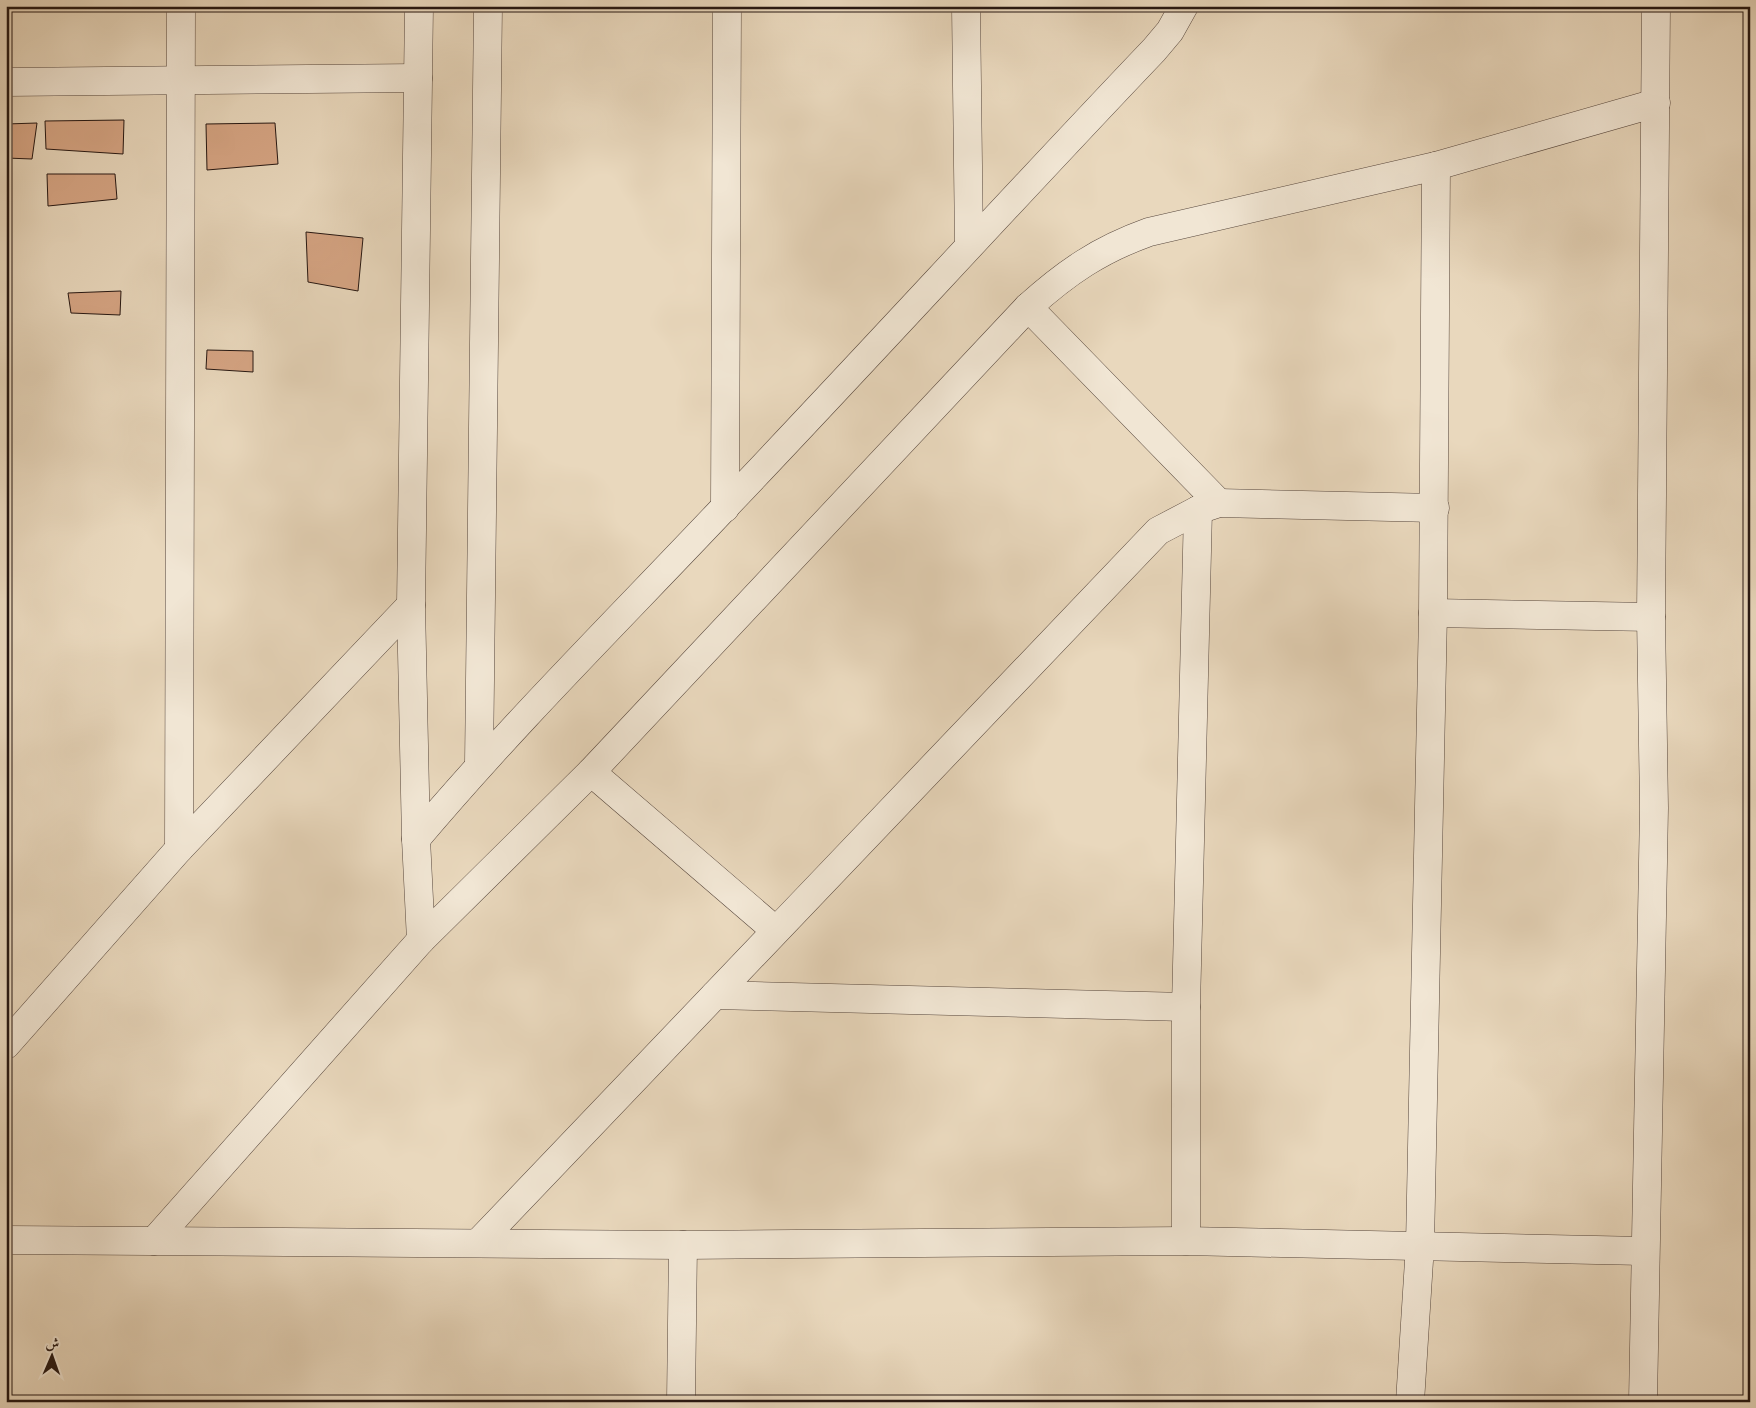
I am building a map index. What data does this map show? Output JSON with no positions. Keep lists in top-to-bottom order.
{
  "north": "top"
}
